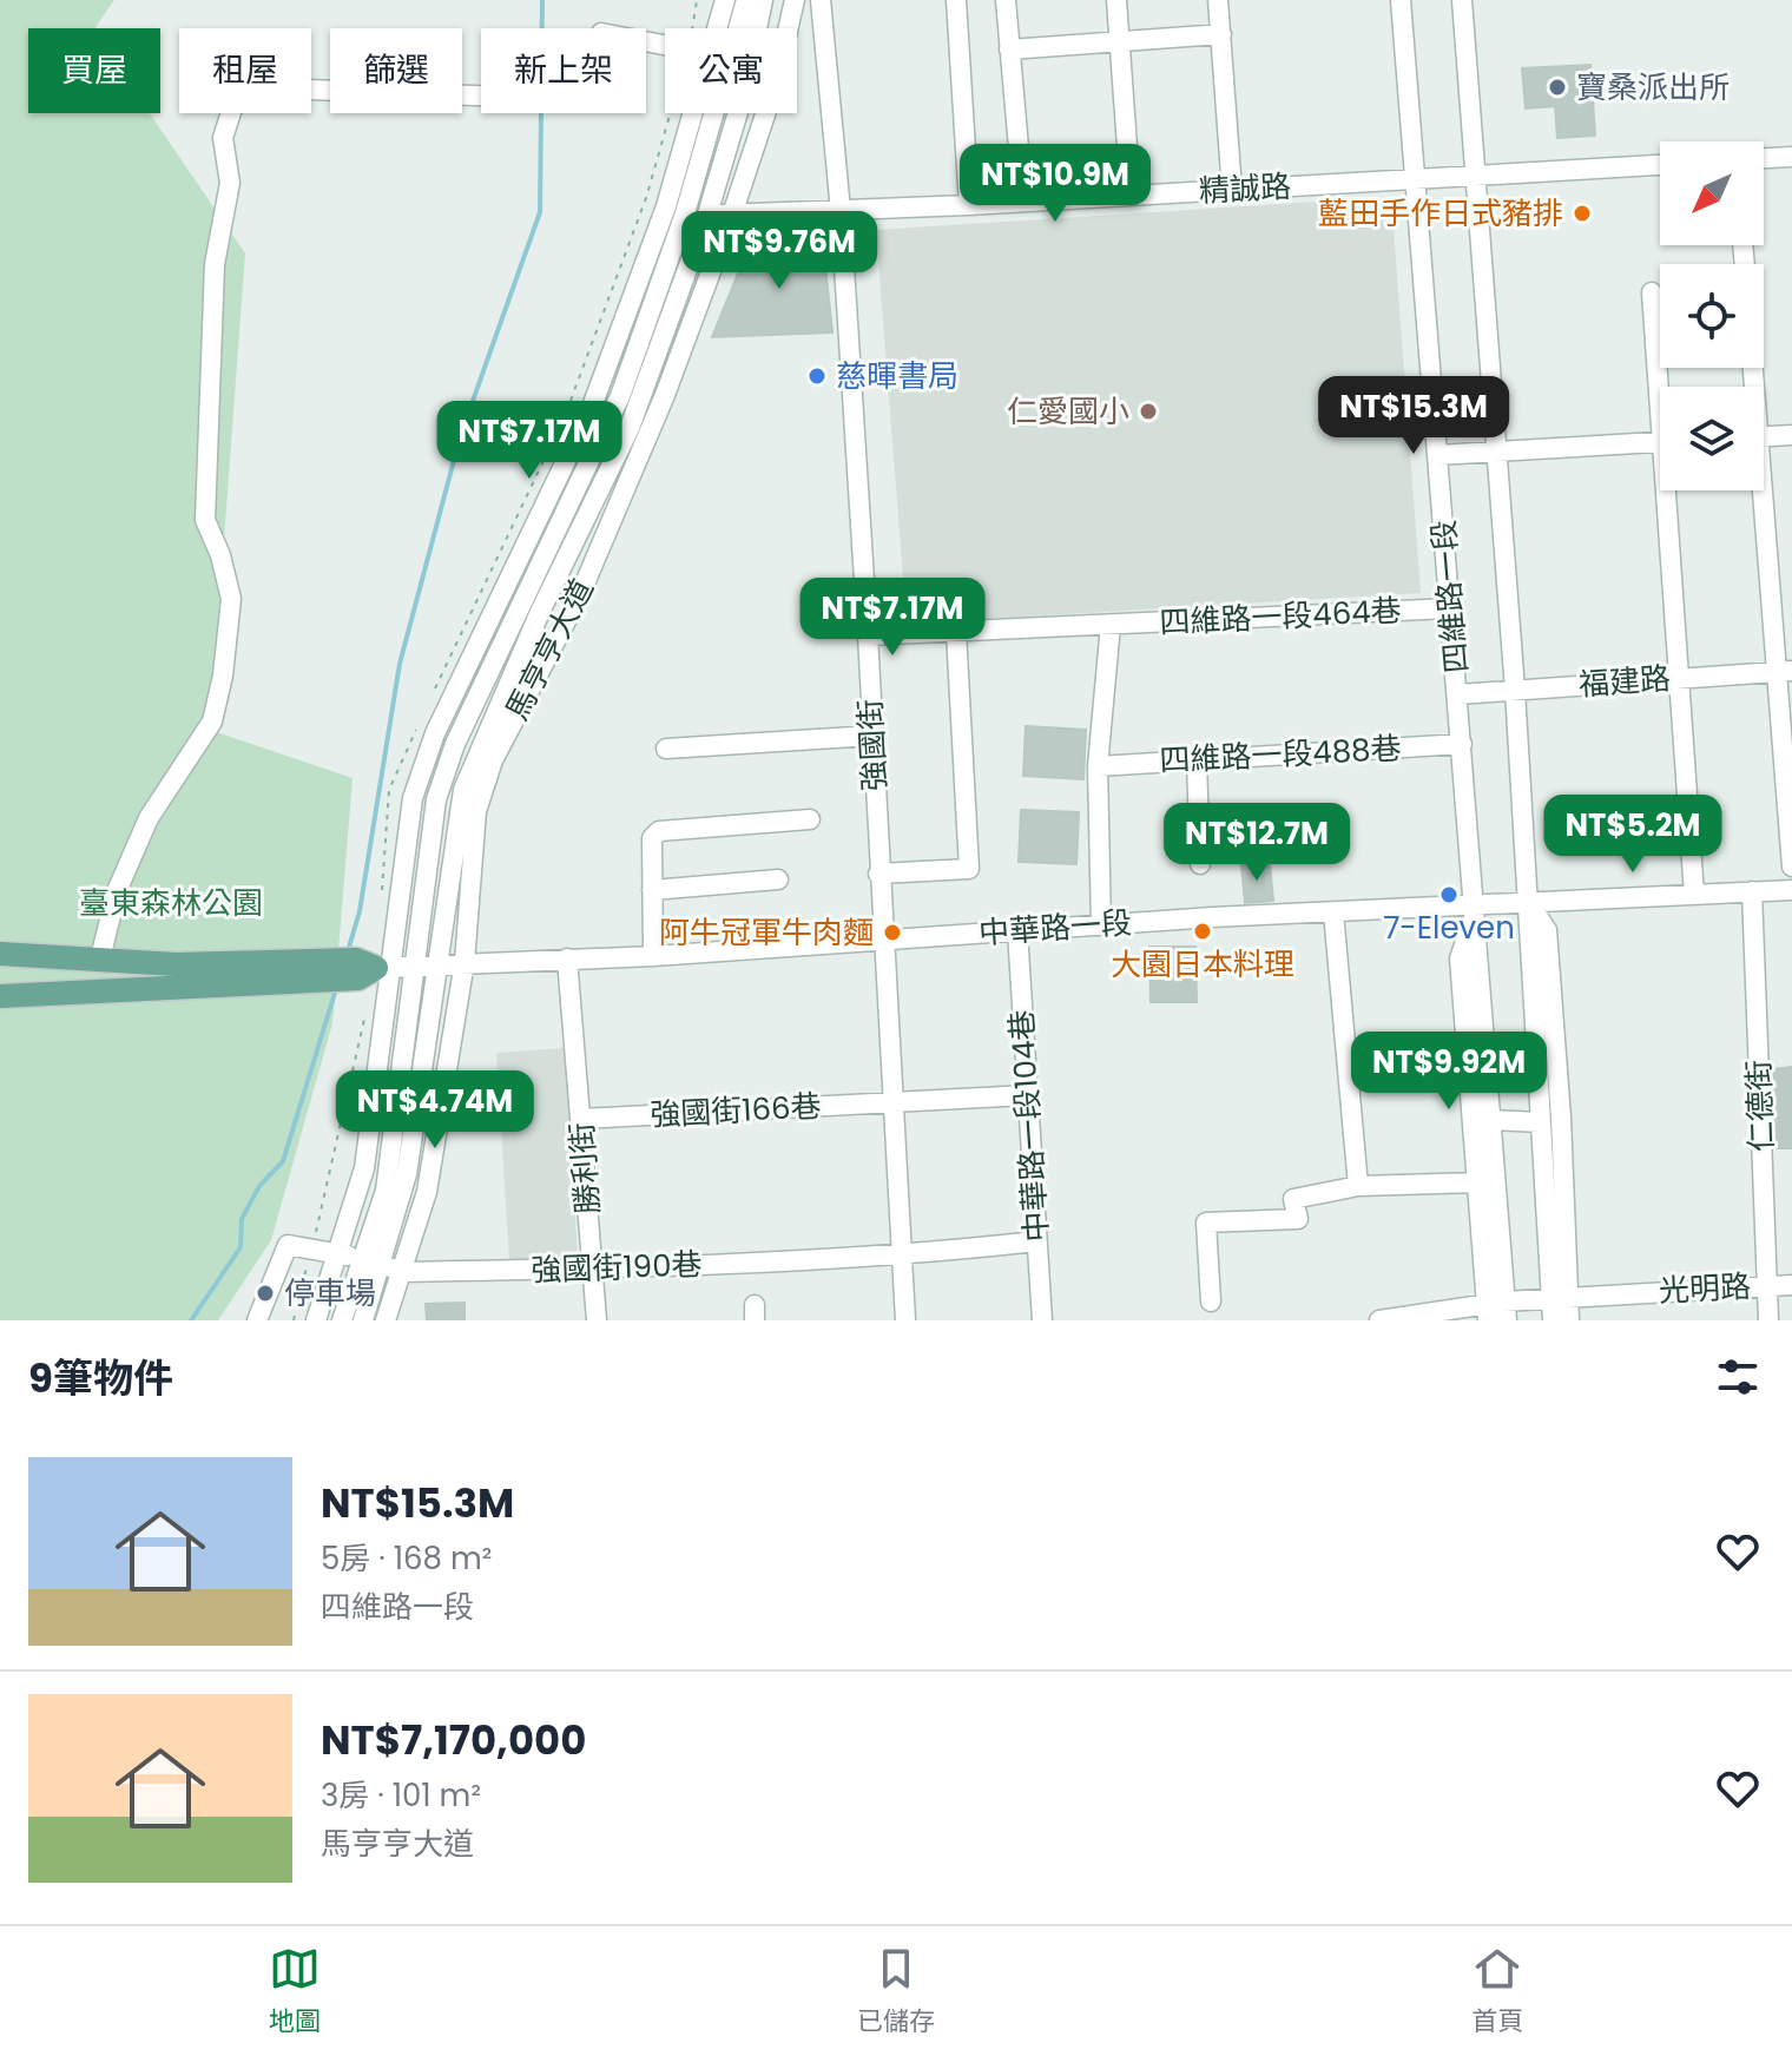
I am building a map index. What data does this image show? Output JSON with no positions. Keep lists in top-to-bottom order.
{
  "streets": {
    "street": [
      "精誠路",
      "四維路一段",
      "四維路一段464巷",
      "馬亨亨大道",
      "福建路",
      "強國街",
      "四維路一段488巷",
      "中華路一段",
      "仁德街",
      "強國街166巷",
      "中華路一段104巷",
      "勝利街",
      "強國街190巷",
      "光明路"
    ]
  },
  "crossings": [
    ["精誠路", "四維路一段"],
    ["精誠路", "馬亨亨大道"],
    ["精誠路", "強國街"],
    ["四維路一段", "四維路一段464巷"],
    ["四維路一段", "福建路"],
    ["四維路一段", "四維路一段488巷"],
    ["四維路一段", "中華路一段"],
    ["四維路一段", "光明路"],
    ["四維路一段464巷", "強國街"],
    ["馬亨亨大道", "中華路一段"],
    ["馬亨亨大道", "強國街190巷"],
    ["強國街", "中華路一段"],
    ["強國街", "強國街166巷"],
    ["強國街", "強國街190巷"],
    ["中華路一段", "仁德街"],
    ["中華路一段", "中華路一段104巷"],
    ["中華路一段", "勝利街"],
    ["仁德街", "光明路"],
    ["強國街166巷", "中華路一段104巷"],
    ["強國街166巷", "勝利街"],
    ["中華路一段104巷", "強國街190巷"],
    ["勝利街", "強國街190巷"]
  ],
  "parks": ["臺東森林公園"],
  "places": [
    "寶桑派出所",
    "藍田手作日式豬排",
    "慈暉書局",
    "仁愛國小",
    "7-Eleven",
    "大園日本料理",
    "阿牛冠軍牛肉麵",
    "停車場"
  ],
  "north": "bottom left",
  "page": {
    "chip": [
      "買屋",
      "租屋",
      "篩選",
      "新上架",
      "公寓"
    ],
    "price": [
      "NT$10.9M",
      "NT$9.76M",
      "NT$15.3M",
      "NT$7.17M",
      "NT$7.17M",
      "NT$5.2M",
      "NT$12.7M",
      "NT$9.92M",
      "NT$4.74M"
    ],
    "heading": "9筆物件",
    "list": [
      {
        "name": "NT$15.3M",
        "note": "5房 · 168 m² · 四維路一段"
      },
      {
        "name": "NT$7,170,000",
        "note": "3房 · 101 m² · 馬亨亨大道"
      }
    ],
    "tabs": ["地圖", "已儲存", "首頁"]
  }
}
